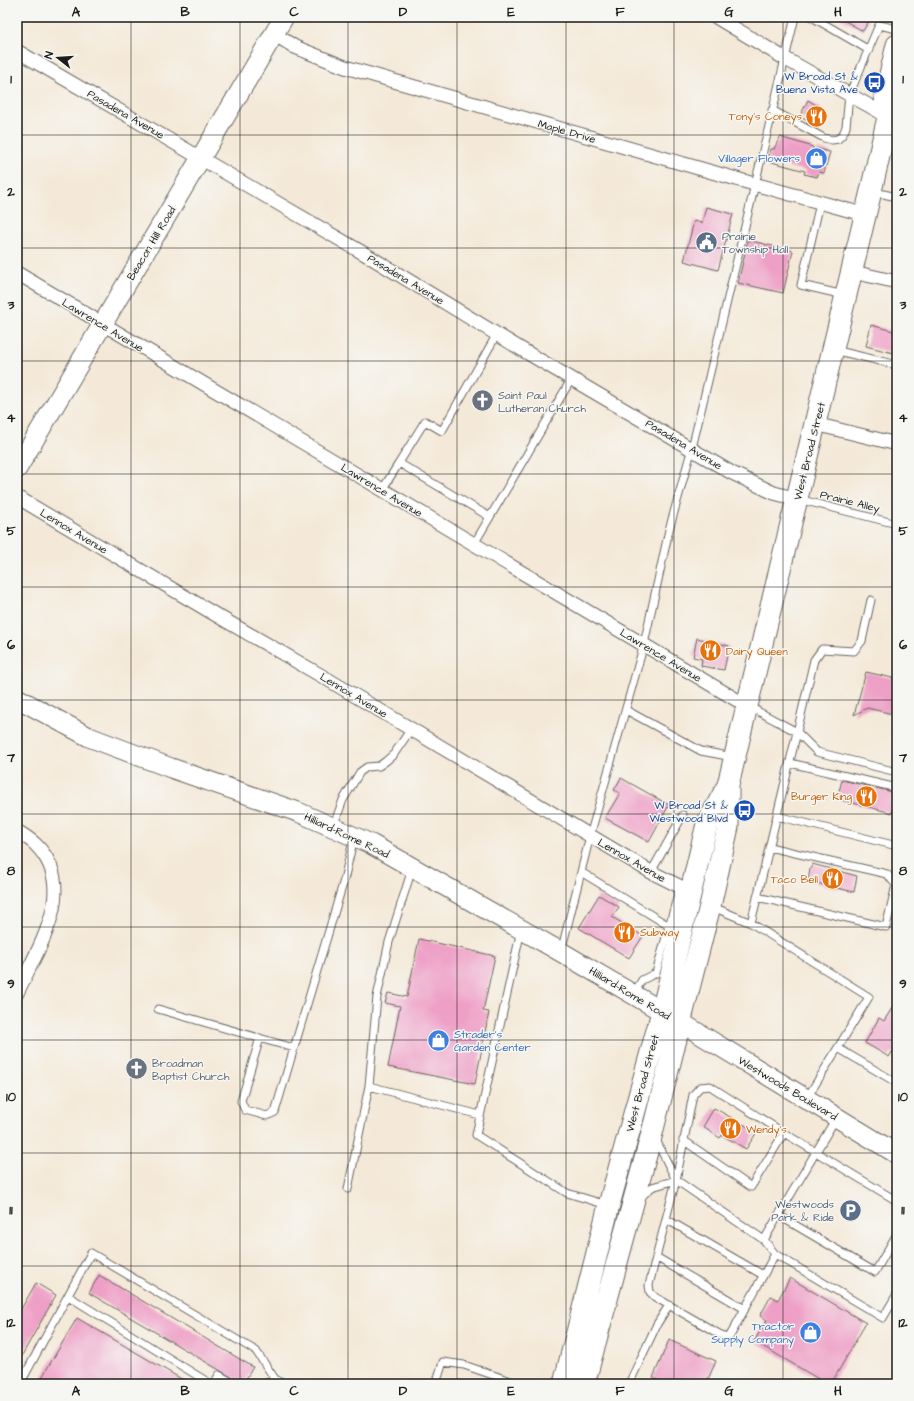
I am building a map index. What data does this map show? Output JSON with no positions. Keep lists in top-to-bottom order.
{
  "streets": {
    "main road": ["West Broad Street"],
    "street": [
      "Pasadena Avenue",
      "Maple Drive",
      "Beacon Hill Road",
      "Lawrence Avenue",
      "Lennox Avenue",
      "Hilliard-Rome Road",
      "Westwoods Boulevard"
    ],
    "lane": ["Prairie Alley"]
  },
  "crossings": [
    ["Pasadena Avenue", "Beacon Hill Road"],
    ["Pasadena Avenue", "West Broad Street"],
    ["Pasadena Avenue", "Prairie Alley"],
    ["Maple Drive", "Beacon Hill Road"],
    ["Maple Drive", "West Broad Street"],
    ["Beacon Hill Road", "Lawrence Avenue"],
    ["Lawrence Avenue", "West Broad Street"],
    ["West Broad Street", "Prairie Alley"],
    ["West Broad Street", "Lennox Avenue"],
    ["West Broad Street", "Hilliard-Rome Road"],
    ["West Broad Street", "Westwoods Boulevard"],
    ["Hilliard-Rome Road", "Westwoods Boulevard"]
  ],
  "places": {
    "bus stop": ["W Broad St & Buena Vista Ave", "W Broad St & Westwood Blvd"],
    "restaurant": [
      "Tony's Coneys",
      "Dairy Queen",
      "Burger King",
      "Taco Bell",
      "Subway",
      "Wendy's"
    ],
    "shop": ["Villager Flowers", "Strader's Garden Center", "Tractor Supply Company"],
    "public building": ["Prairie Township Hall"],
    "church": ["Saint Paul Lutheran Church", "Broadman Baptist Church"],
    "parking": ["Westwoods Park & Ride"]
  },
  "north": "left",
  "grid": {
    "columns": [
      "A",
      "B",
      "C",
      "D",
      "E",
      "F",
      "G",
      "H"
    ],
    "rows": [
      "1",
      "2",
      "3",
      "4",
      "5",
      "6",
      "7",
      "8",
      "9",
      "10",
      "11",
      "12"
    ]
  }
}
